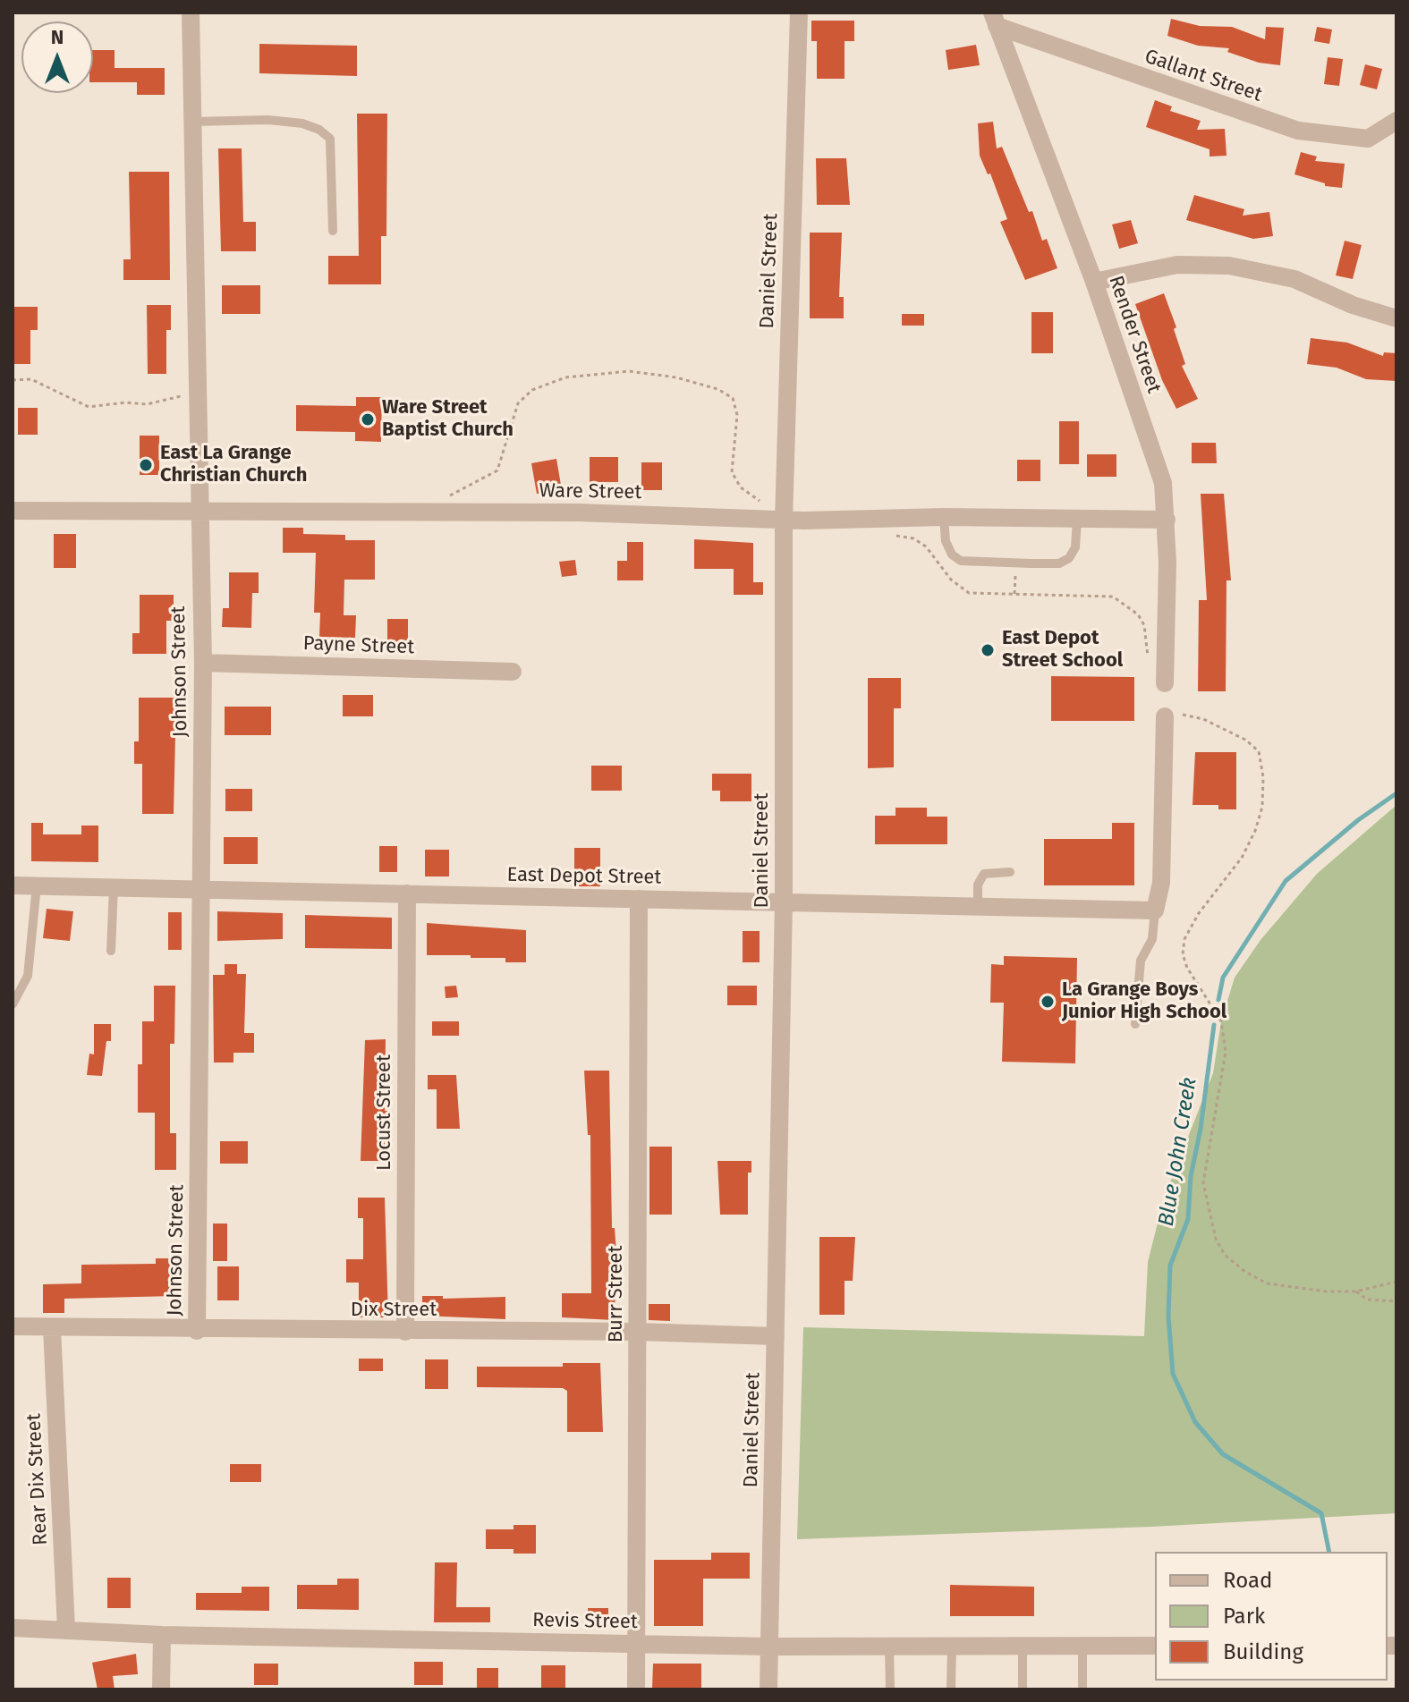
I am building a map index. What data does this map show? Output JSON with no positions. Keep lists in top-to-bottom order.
{
  "streets": {
    "street": [
      "Gallant Street",
      "Daniel Street",
      "Render Street",
      "Ware Street",
      "Payne Street",
      "Johnson Street",
      "East Depot Street",
      "Locust Street",
      "Burr Street",
      "Dix Street",
      "Rear Dix Street",
      "Revis Street"
    ]
  },
  "crossings": [
    ["Gallant Street", "Render Street"],
    ["Daniel Street", "Ware Street"],
    ["Daniel Street", "East Depot Street"],
    ["Daniel Street", "Dix Street"],
    ["Daniel Street", "Revis Street"],
    ["Render Street", "Ware Street"],
    ["Ware Street", "Johnson Street"],
    ["Payne Street", "Johnson Street"],
    ["Johnson Street", "East Depot Street"],
    ["Johnson Street", "Dix Street"],
    ["East Depot Street", "Locust Street"],
    ["East Depot Street", "Burr Street"],
    ["Locust Street", "Dix Street"],
    ["Burr Street", "Dix Street"],
    ["Burr Street", "Revis Street"],
    ["Dix Street", "Rear Dix Street"],
    ["Rear Dix Street", "Revis Street"]
  ],
  "water": ["Blue John Creek"],
  "places": [
    "Ware Street Baptist Church",
    "East La Grange Christian Church",
    "East Depot Street School",
    "La Grange Boys Junior High School"
  ],
  "legend": ["Road", "Park", "Building"],
  "north": "top"
}
